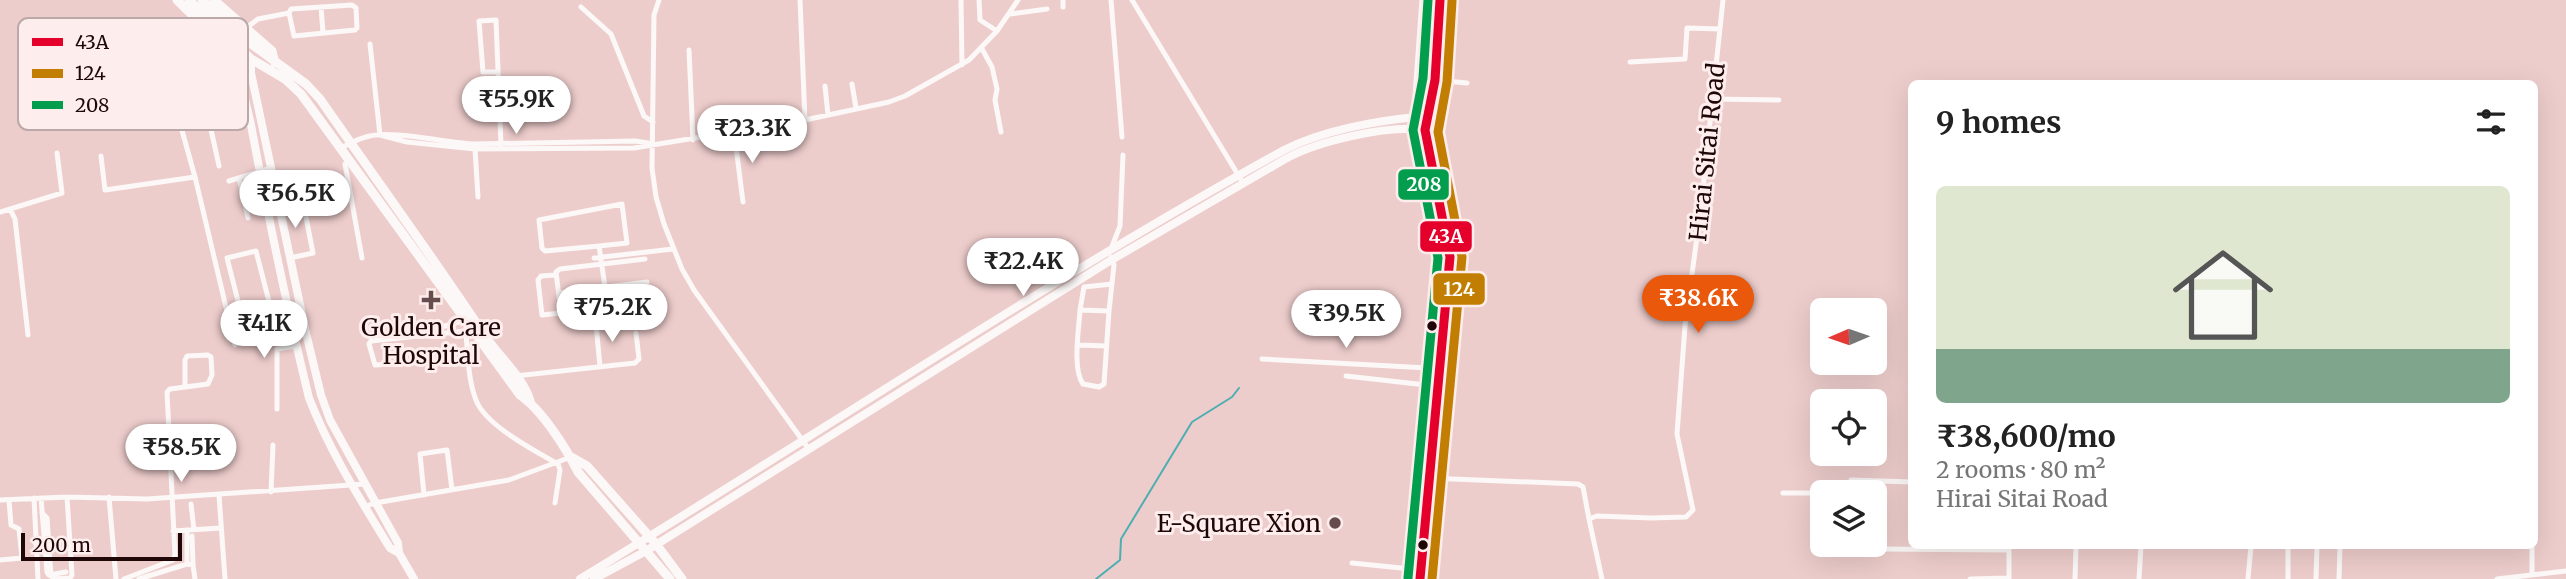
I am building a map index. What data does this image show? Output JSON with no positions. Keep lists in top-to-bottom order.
{
  "streets": {
    "street": ["Hirai Sitai Road"]
  },
  "places": {
    "health": ["Golden Care Hospital"],
    "other": ["E-Square Xion"]
  },
  "lines": ["transit line 43A", "transit line 208", "transit line 124"],
  "legend": ["43A", "124", "208"],
  "scale_bar": "200 m",
  "north": "left",
  "page": {
    "price": [
      "₹55.9K",
      "₹23.3K",
      "₹56.5K",
      "₹22.4K",
      "₹38.6K",
      "₹75.2K",
      "₹39.5K",
      "₹41K",
      "₹58.5K"
    ],
    "heading": "9 homes",
    "list": [
      {
        "name": "₹38,600/mo",
        "note": "2 rooms · 80 m² · Hirai Sitai Road"
      }
    ],
    "scale": "200 m"
  }
}
